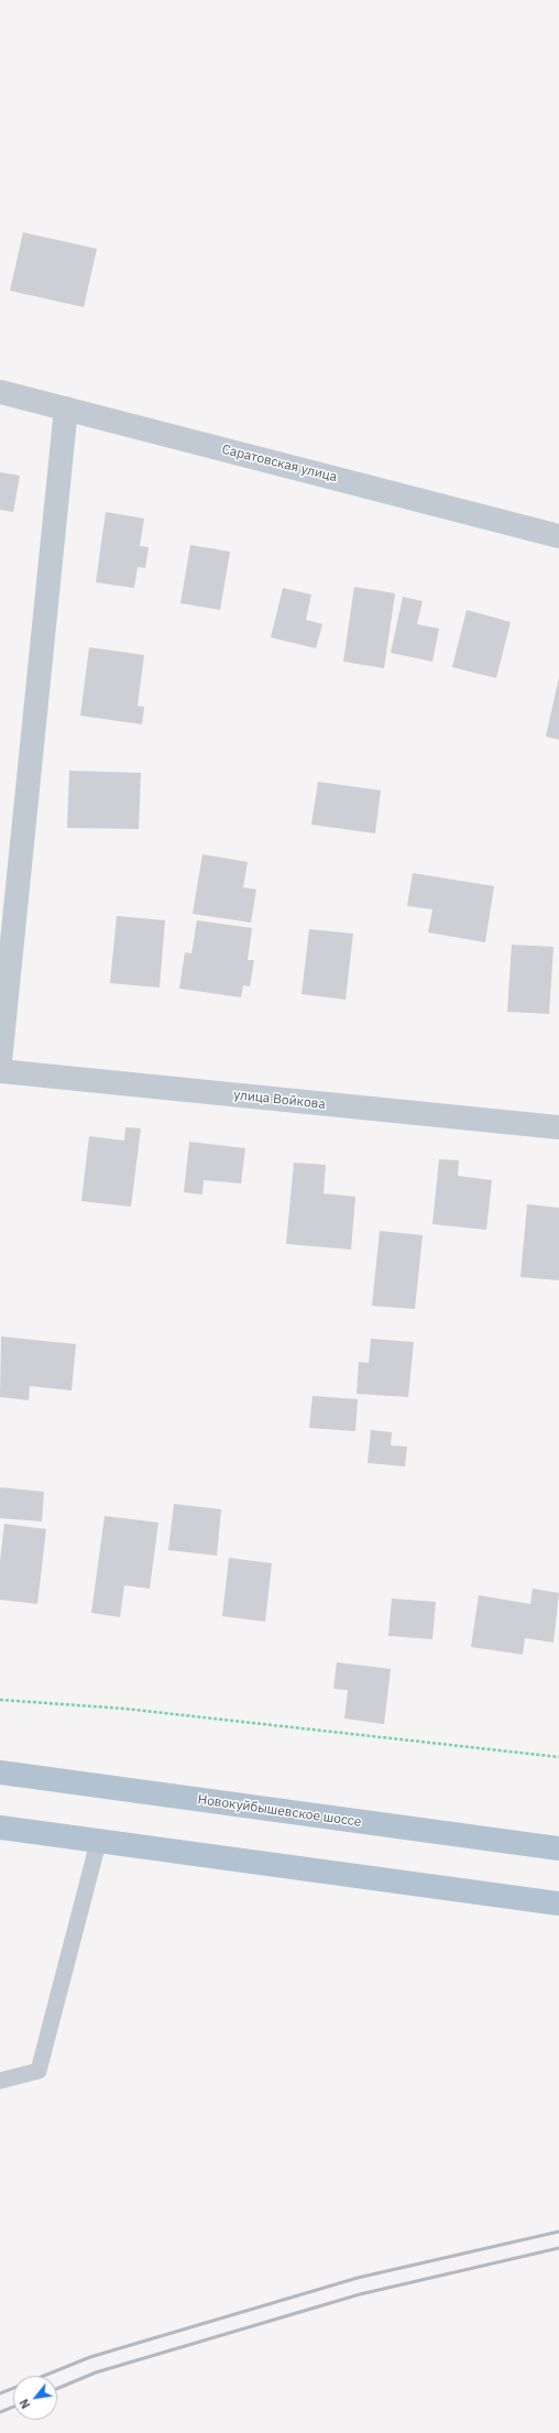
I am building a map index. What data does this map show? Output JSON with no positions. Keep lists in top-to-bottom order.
{
  "streets": {
    "main road": ["Новокуйбышевское шоссе"],
    "street": ["Саратовская улица", "улица Войкова"]
  },
  "north": "bottom left"
}
